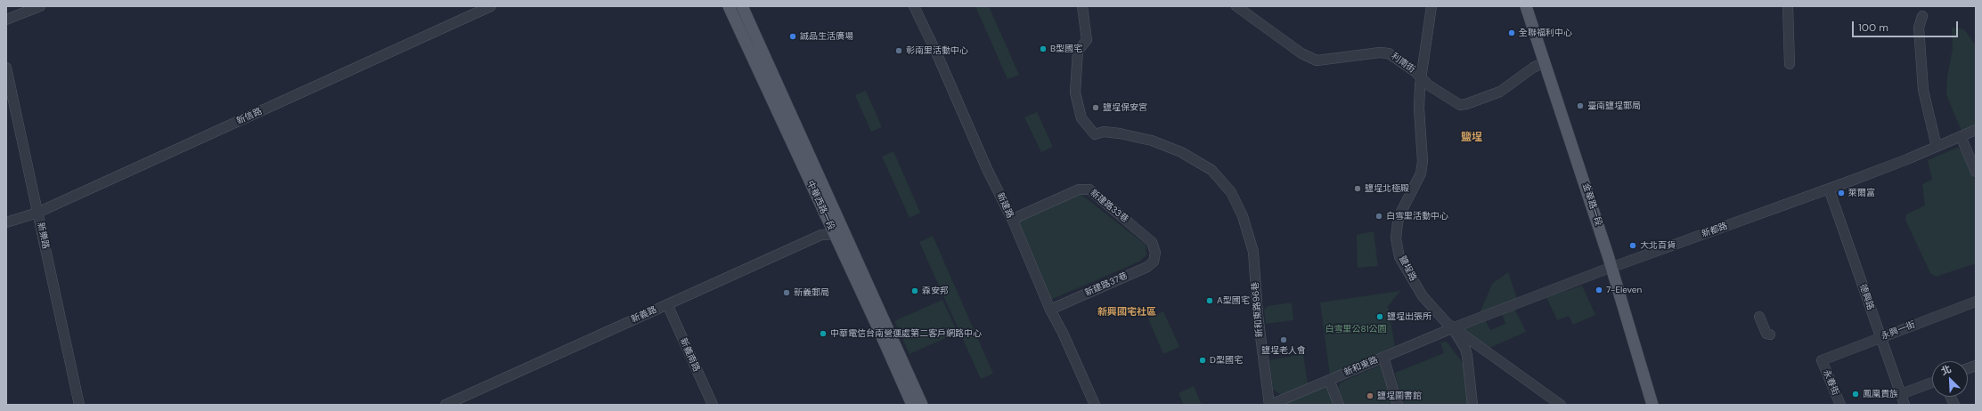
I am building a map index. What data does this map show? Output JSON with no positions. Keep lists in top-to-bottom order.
{
  "streets": {
    "main road": ["金華路一段", "中華西路一段"],
    "street": [
      "利南街",
      "新信路",
      "新建路",
      "新建路33巷",
      "新都路",
      "新樂路",
      "鹽埕路",
      "新建路37巷",
      "德興路",
      "新和東路96巷",
      "新義路",
      "永興一街",
      "新義南路",
      "新和東路",
      "永春街"
    ]
  },
  "crossings": [
    ["利南街", "金華路一段"],
    ["利南街", "鹽埕路"],
    ["新信路", "新樂路"],
    ["金華路一段", "新都路"],
    ["中華西路一段", "新義路"],
    ["新建路", "新建路33巷"],
    ["新建路", "新建路37巷"],
    ["新建路33巷", "新建路37巷"],
    ["新都路", "鹽埕路"],
    ["新都路", "德興路"],
    ["新都路", "新和東路"],
    ["鹽埕路", "新和東路"],
    ["德興路", "永興一街"],
    ["新和東路96巷", "新和東路"],
    ["新義路", "新義南路"],
    ["永興一街", "永春街"]
  ],
  "districts": ["鹽埕", "新興國宅社區"],
  "parks": ["白雪里公81公園"],
  "places": [
    "全聯福利中心",
    "誠品生活廣場",
    "B型國宅",
    "彰南里活動中心",
    "臺南鹽埕郵局",
    "鹽埕保安宮",
    "鹽埕北極殿",
    "萊爾富",
    "白雪里活動中心",
    "大北百貨",
    "7-Eleven",
    "森安邦",
    "新義郵局",
    "A型國宅",
    "鹽埕出張所",
    "中華電信台南營運處第二客戶網路中心",
    "鹽埕老人會",
    "D型國宅",
    "鳳凰貴族",
    "鹽埕圖書館"
  ],
  "scale_bar": "100 m",
  "north": "top left"
}
